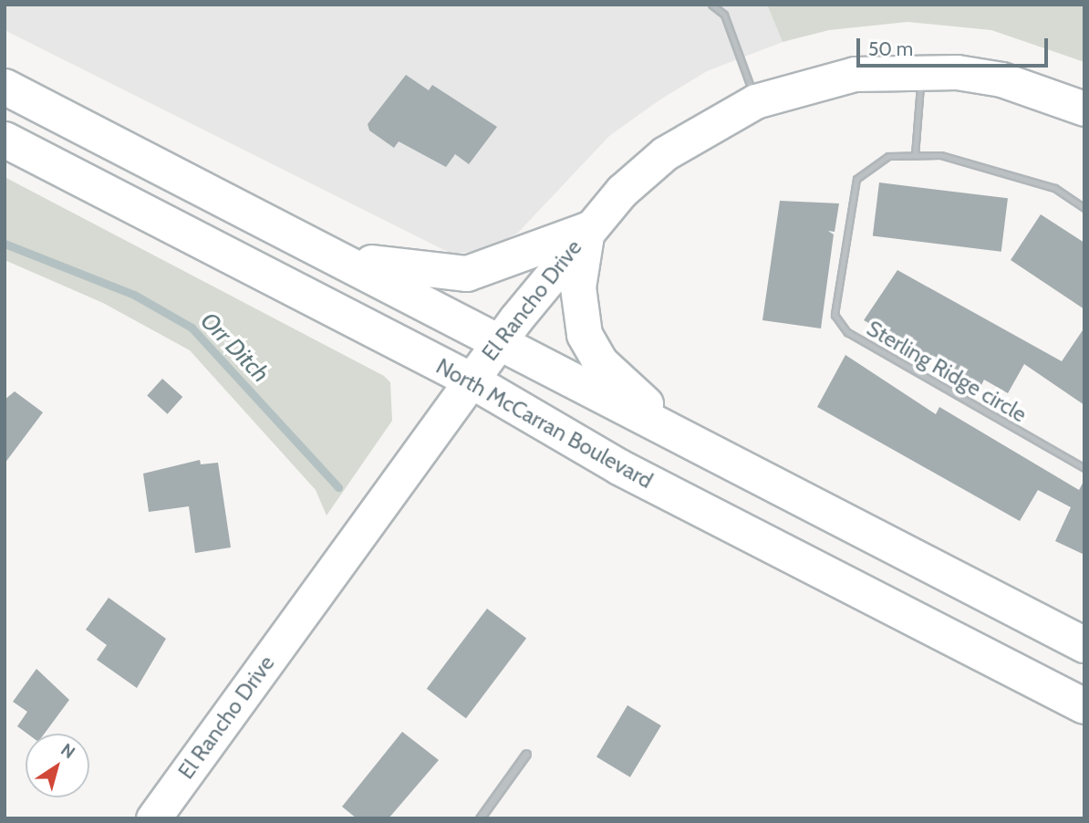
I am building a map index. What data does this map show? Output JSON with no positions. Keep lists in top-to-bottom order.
{
  "streets": {
    "main road": ["El Rancho Drive", "North McCarran Boulevard"],
    "lane": ["Sterling Ridge circle"]
  },
  "crossings": [
    ["El Rancho Drive", "North McCarran Boulevard"]
  ],
  "water": ["Orr Ditch"],
  "scale_bar": "50 m",
  "north": "top right"
}
